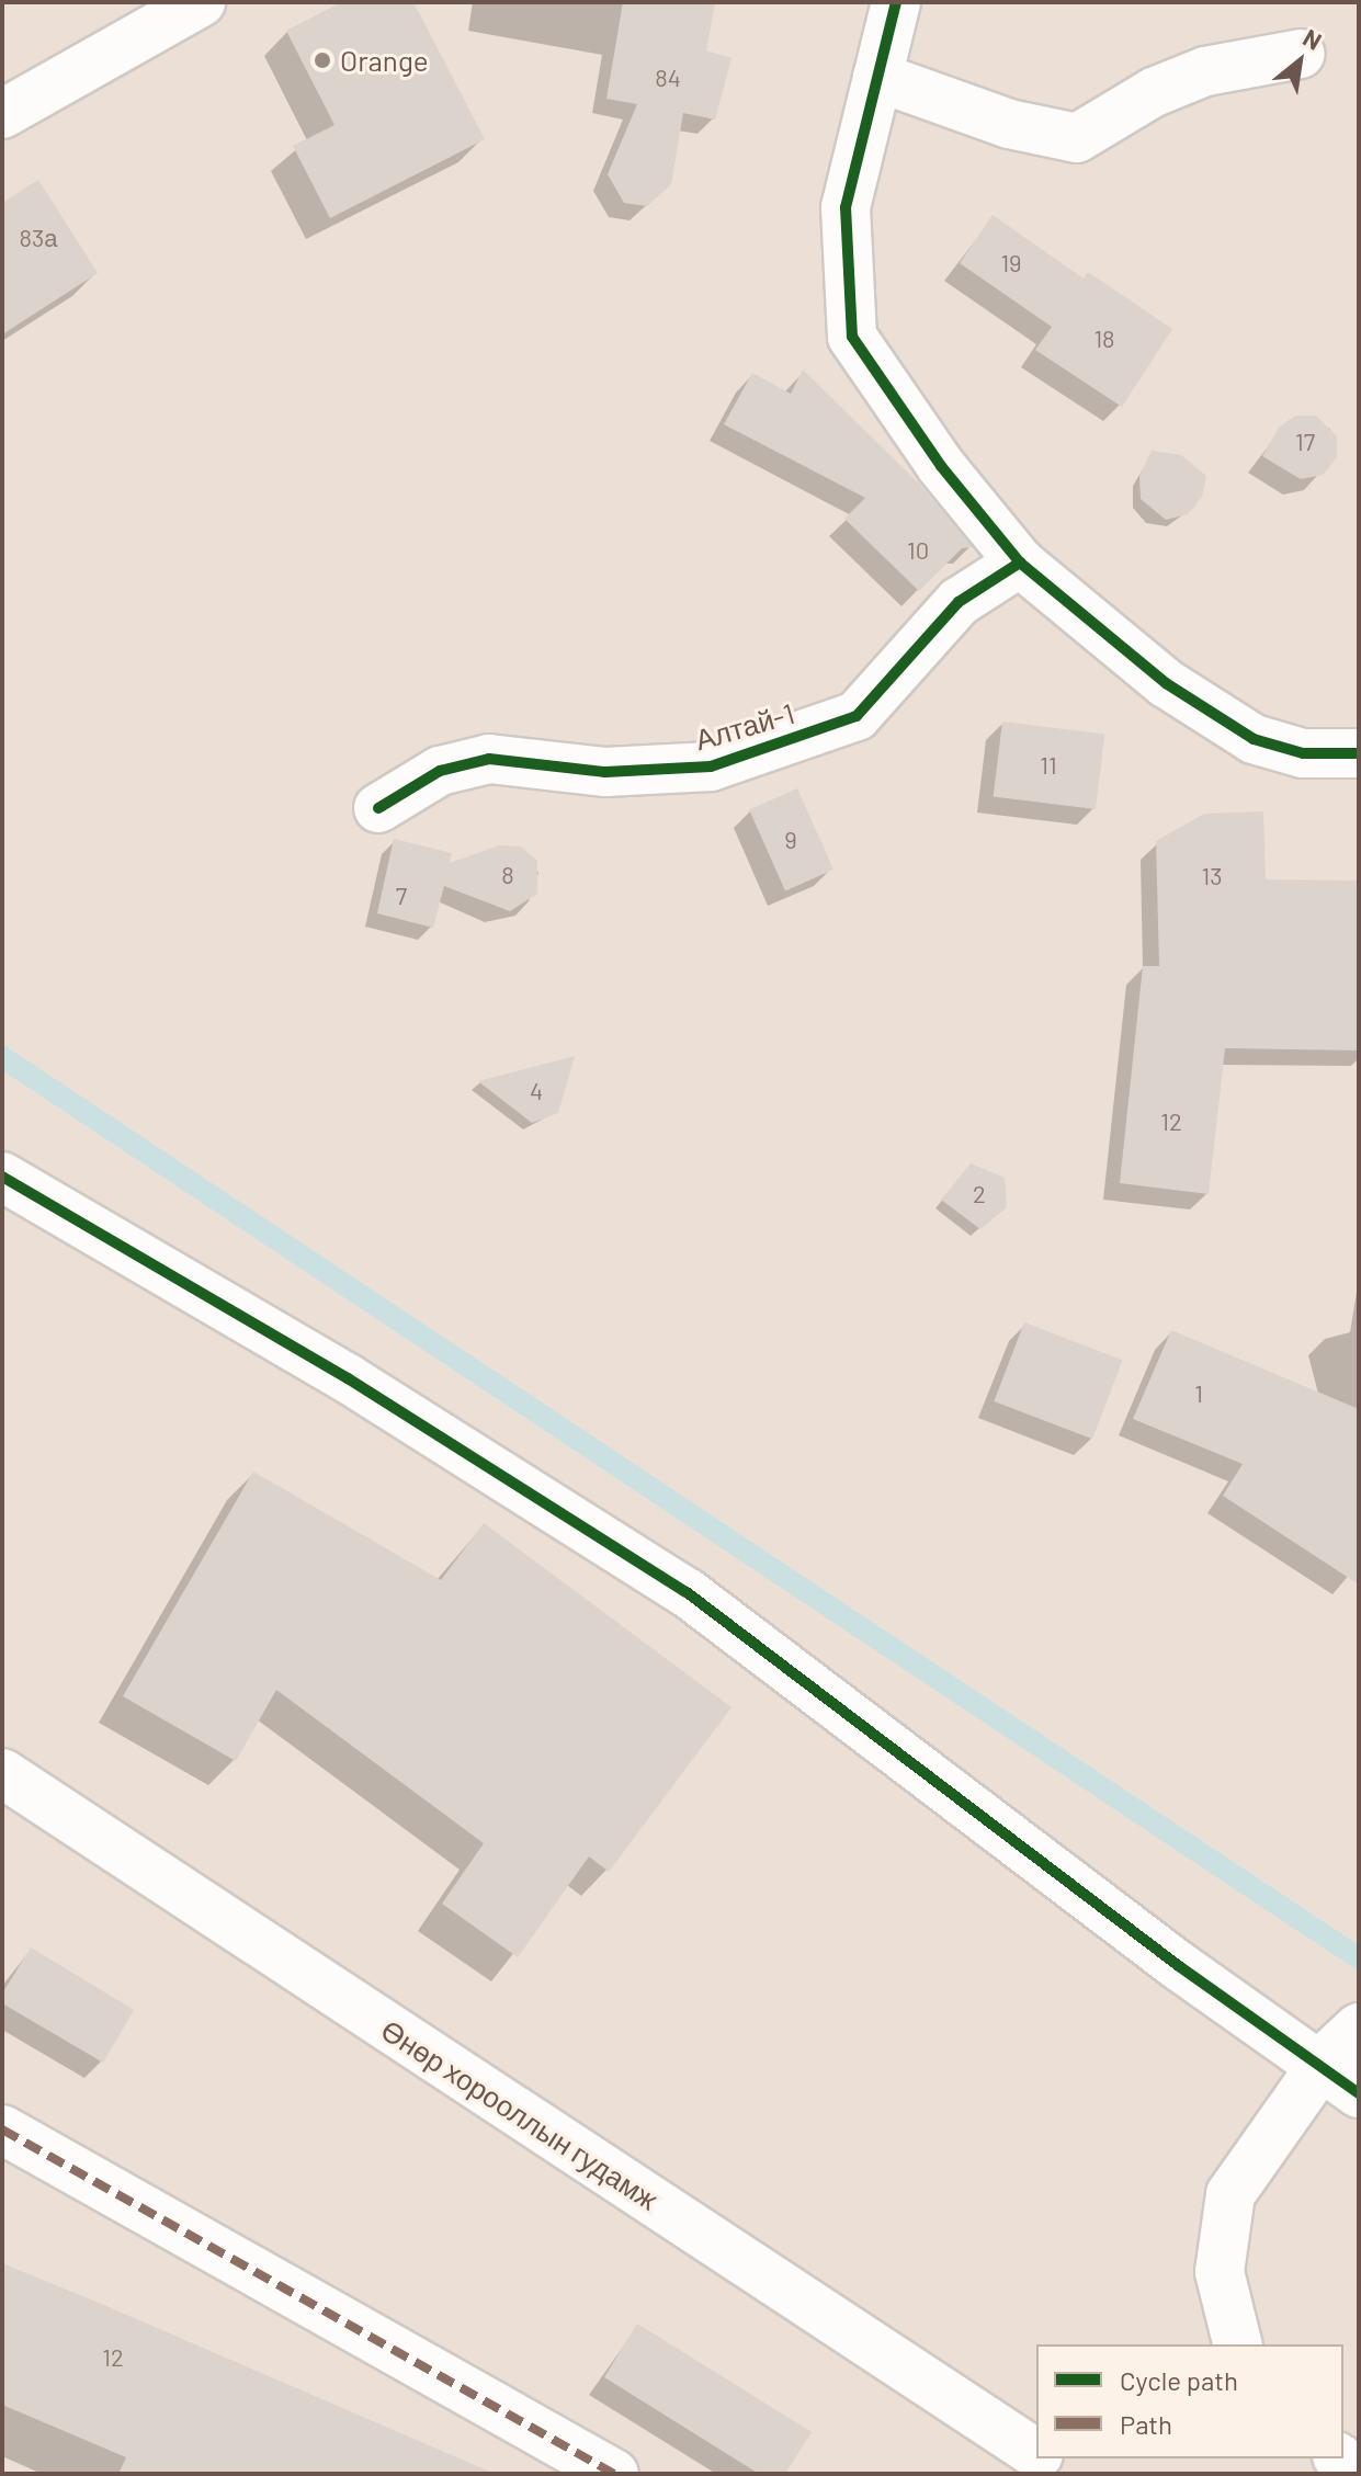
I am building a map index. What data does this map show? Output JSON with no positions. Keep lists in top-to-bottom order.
{
  "streets": {
    "street": ["Алтай-1", "Өнөр хорооллын гудамж"]
  },
  "places": ["Orange"],
  "house_numbers": [
    "84",
    "83а",
    "19",
    "18",
    "17",
    "10",
    "11",
    "9",
    "8",
    "13",
    "7",
    "4",
    "12",
    "2",
    "1",
    "12"
  ],
  "legend": ["Cycle path", "Path"],
  "north": "top right"
}
